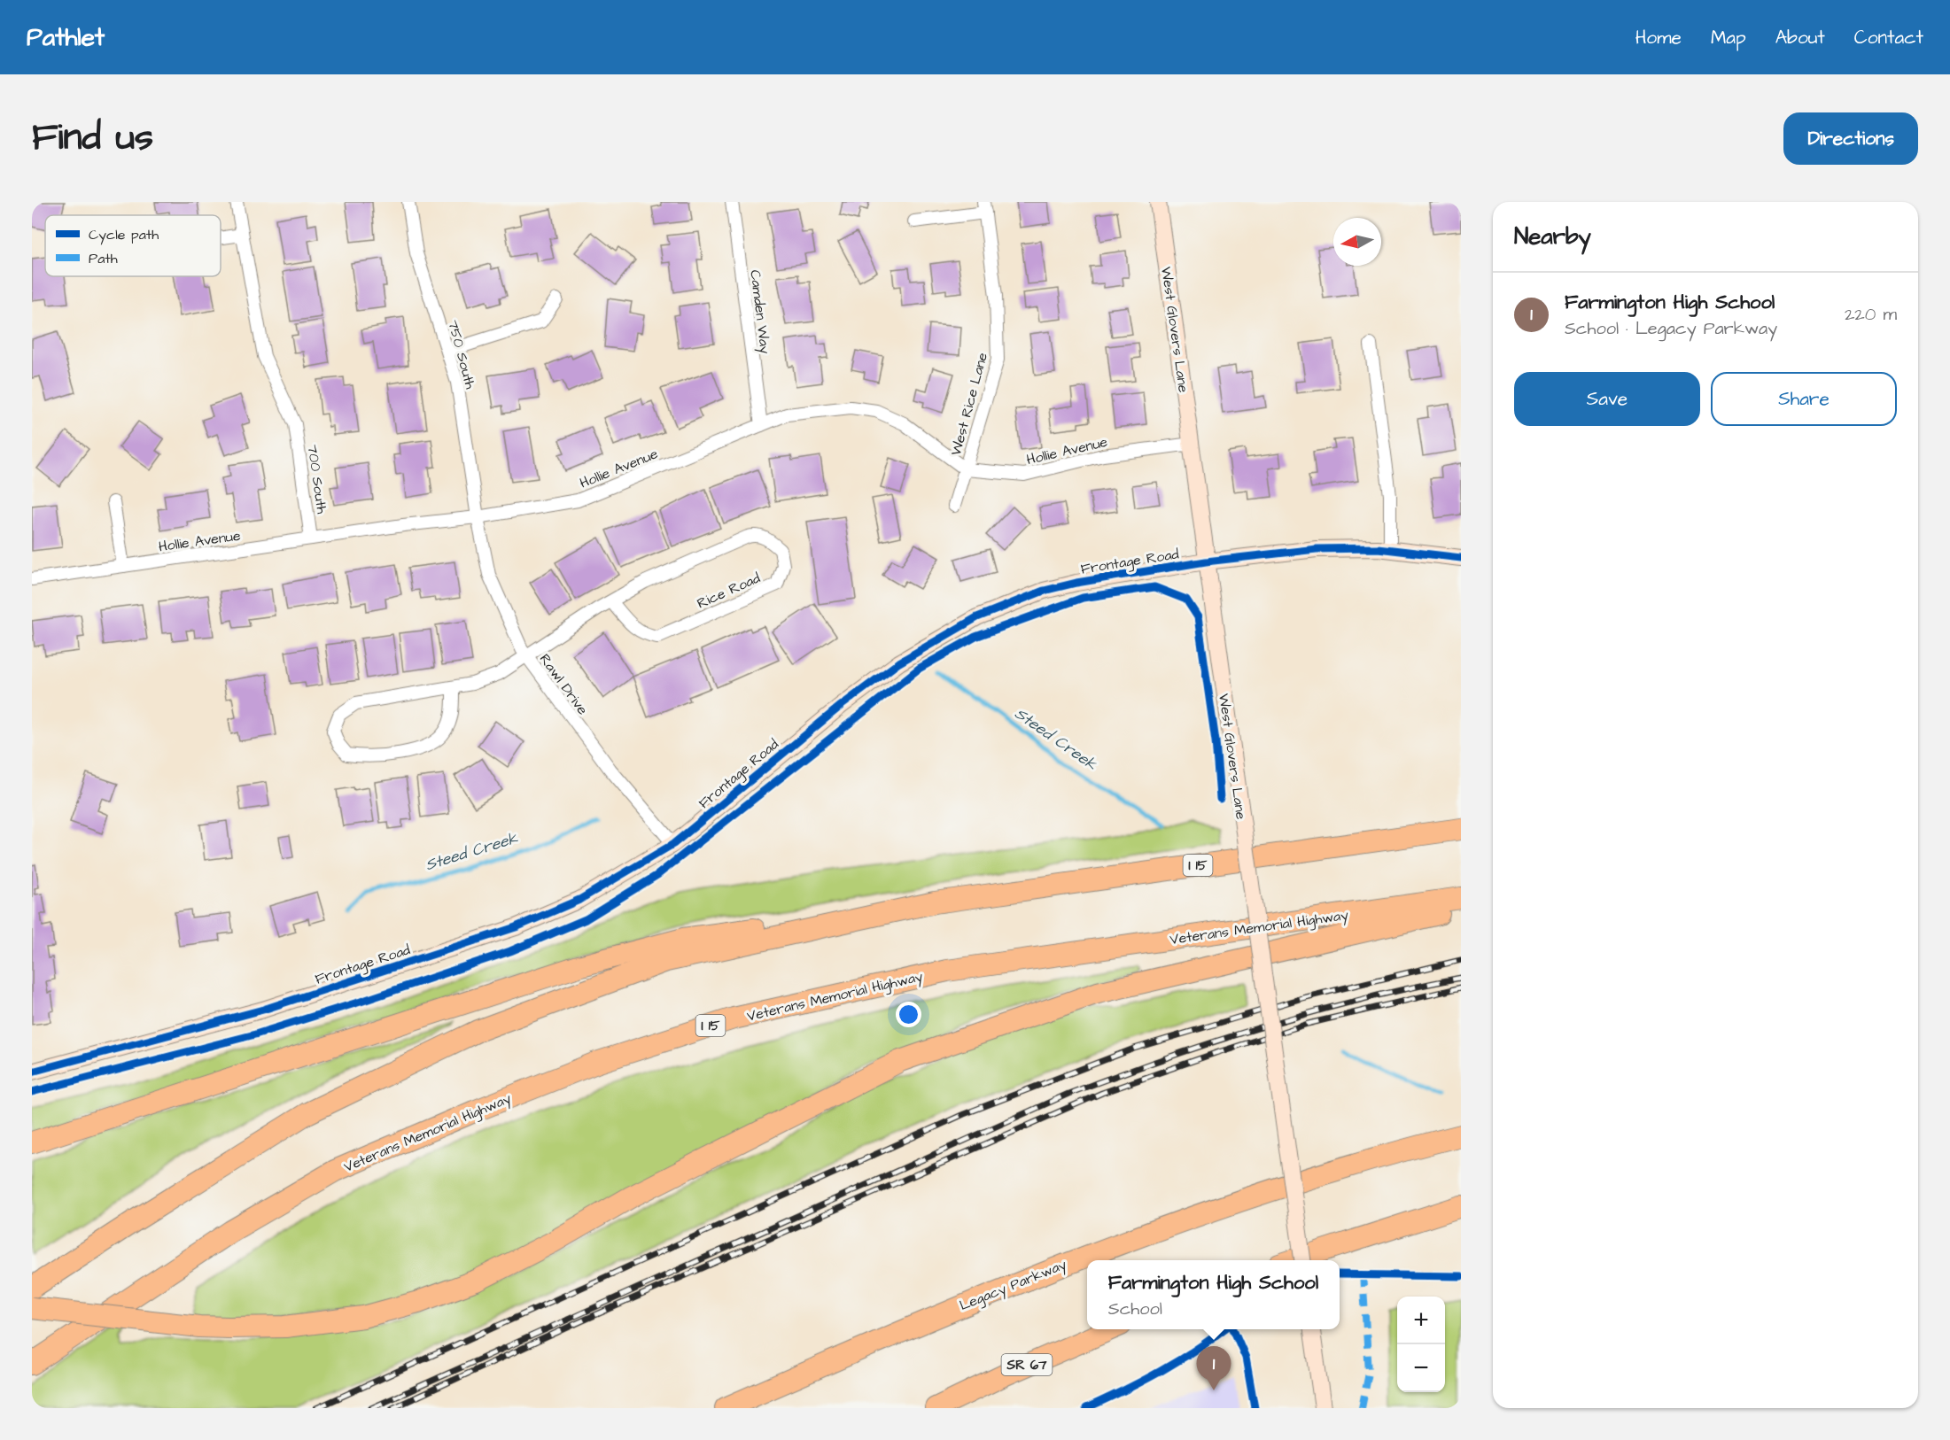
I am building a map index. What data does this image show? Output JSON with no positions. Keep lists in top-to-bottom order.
{
  "streets": {
    "highway": [
      "I 15",
      "Veterans Memorial Highway",
      "Legacy Parkway",
      "SR 67"
    ],
    "street": [
      "Camden Way",
      "West Glovers Lane",
      "750 South",
      "West Rice Lane",
      "Hollie Avenue",
      "700 South",
      "Frontage Road",
      "Rice Road",
      "Rawl Drive"
    ]
  },
  "crossings": [
    ["Camden Way", "Hollie Avenue"],
    ["West Glovers Lane", "Hollie Avenue"],
    ["West Glovers Lane", "Frontage Road"],
    ["750 South", "Hollie Avenue"],
    ["750 South", "Rawl Drive"],
    ["West Rice Lane", "Hollie Avenue"],
    ["Hollie Avenue", "700 South"],
    ["Hollie Avenue", "Rawl Drive"],
    ["Frontage Road", "Rawl Drive"],
    ["Rice Road", "Rawl Drive"]
  ],
  "water": ["Steed Creek"],
  "legend": ["Cycle path", "Path"],
  "north": "left",
  "page": {
    "header": "Pathlet",
    "nav": [
      "Home",
      "Map",
      "About",
      "Contact"
    ],
    "title": "Find us",
    "buttons": [
      "Directions",
      ["Save", "Share"]
    ],
    "heading": "Nearby",
    "list": [
      {
        "mark": "1",
        "name": "Farmington High School",
        "note": "School · Legacy Parkway",
        "value": "220 m"
      }
    ],
    "popup": ["Farmington High School", "School"],
    "map_buttons": ["+", "−"],
    "pins": "1"
  }
}
